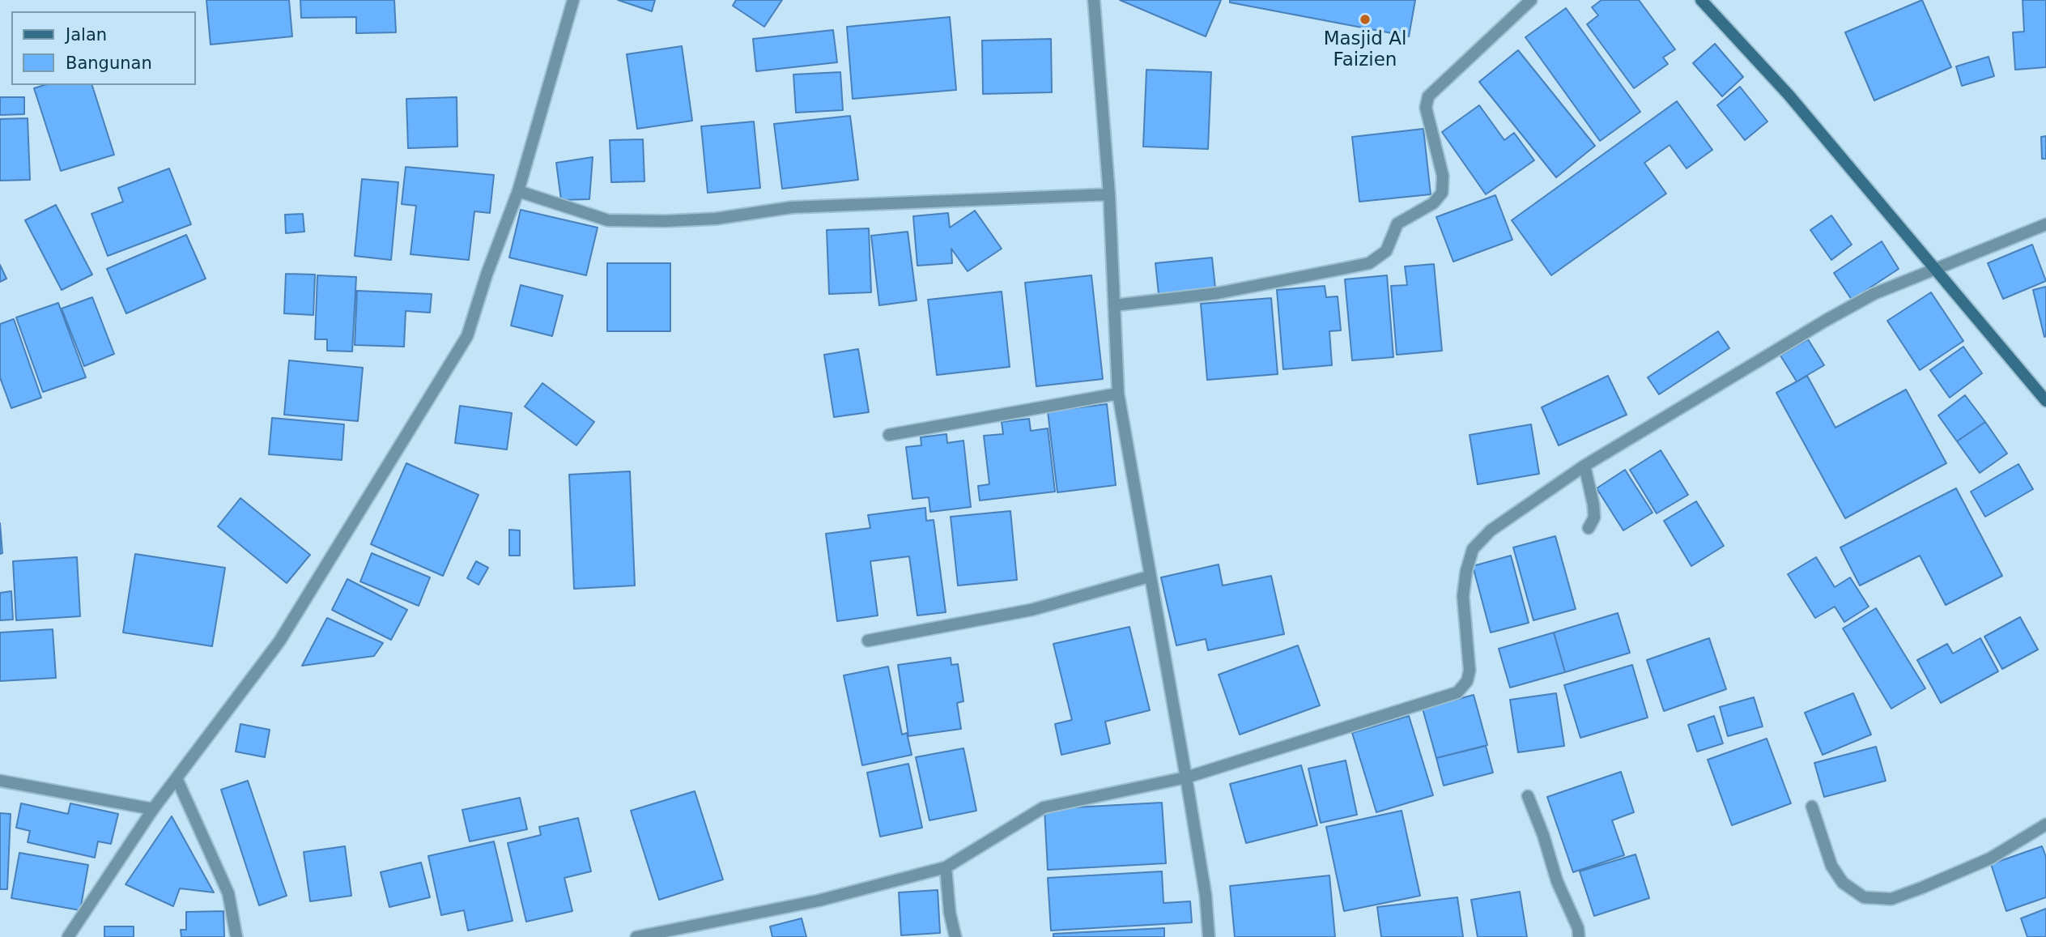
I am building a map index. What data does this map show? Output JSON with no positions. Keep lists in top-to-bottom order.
{
  "places": ["Masjid Al Faizien"],
  "legend": ["Jalan", "Bangunan"]
}
